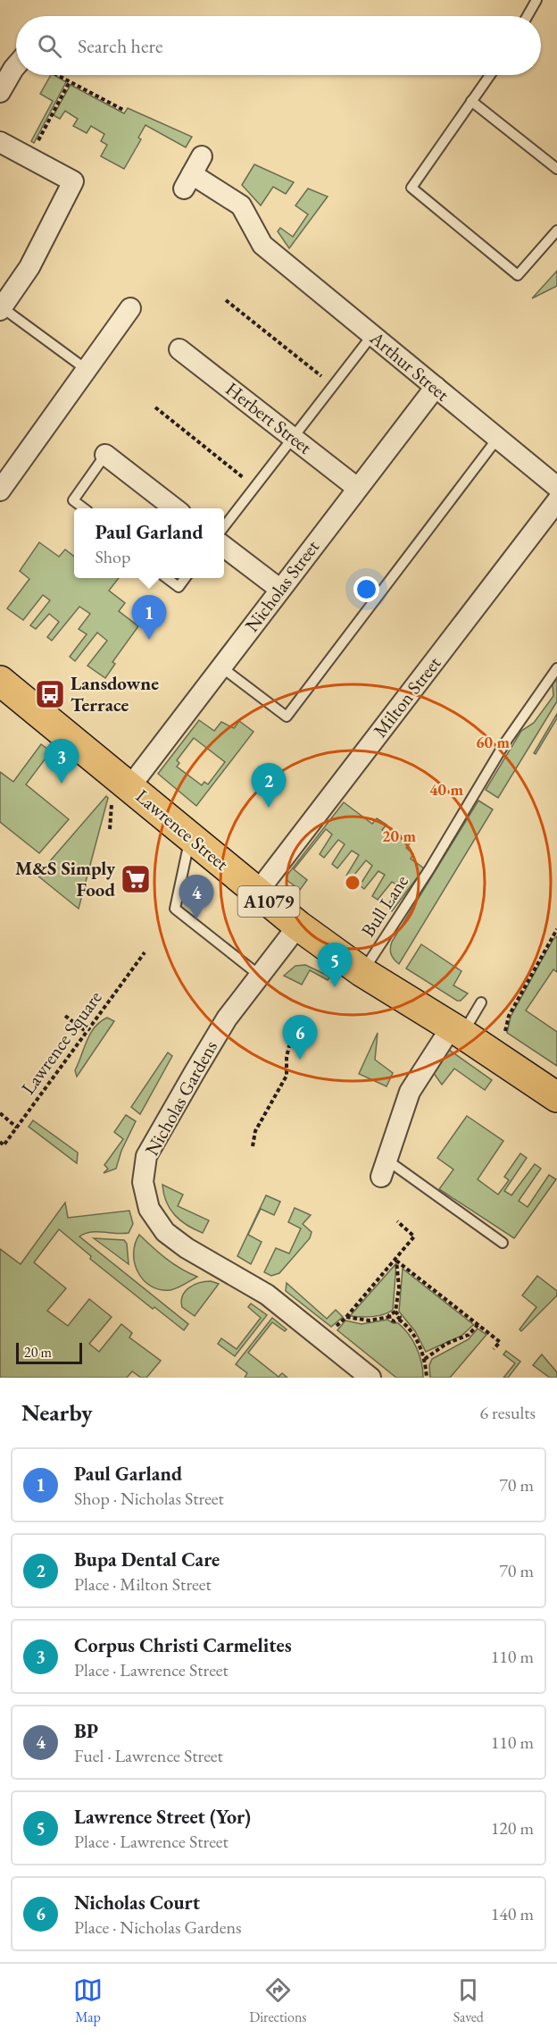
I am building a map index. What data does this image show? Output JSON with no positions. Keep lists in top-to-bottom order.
{
  "streets": {
    "main road": ["Lawrence Street", "A1079"],
    "street": [
      "Arthur Street",
      "Herbert Street",
      "Nicholas Street",
      "Milton Street",
      "Nicholas Gardens"
    ],
    "lane": ["Bull Lane"],
    "path": ["Lawrence Square"]
  },
  "crossings": [
    ["Arthur Street", "Nicholas Street"],
    ["Herbert Street", "Nicholas Street"],
    ["Nicholas Street", "Lawrence Street"],
    ["Milton Street", "Lawrence Street"],
    ["Lawrence Street", "Bull Lane"],
    ["Lawrence Street", "Nicholas Gardens"]
  ],
  "places": {
    "bus stop": ["Lansdowne Terrace"],
    "supermarket": ["M&S Simply Food"]
  },
  "scale_bar": "20 m",
  "page": {
    "search": "Search here",
    "popup": ["Paul Garland", "Shop"],
    "pins": [
      "1",
      "3",
      "2",
      "4",
      "5",
      "6"
    ],
    "scale": "20 m",
    "heading": ["Nearby", "6 results"],
    "list": [
      {
        "mark": "1",
        "name": "Paul Garland",
        "note": "Shop · Nicholas Street",
        "value": "70 m"
      },
      {
        "mark": "2",
        "name": "Bupa Dental Care",
        "note": "Place · Milton Street",
        "value": "70 m"
      },
      {
        "mark": "3",
        "name": "Corpus Christi Carmelites",
        "note": "Place · Lawrence Street",
        "value": "110 m"
      },
      {
        "mark": "4",
        "name": "BP",
        "note": "Fuel · Lawrence Street",
        "value": "110 m"
      },
      {
        "mark": "5",
        "name": "Lawrence Street (Yor)",
        "note": "Place · Lawrence Street",
        "value": "120 m"
      },
      {
        "mark": "6",
        "name": "Nicholas Court",
        "note": "Place · Nicholas Gardens",
        "value": "140 m"
      }
    ],
    "nav": ["Map", "Directions", "Saved"]
  },
  "rings": ["60 m", "40 m", "20 m"]
}
